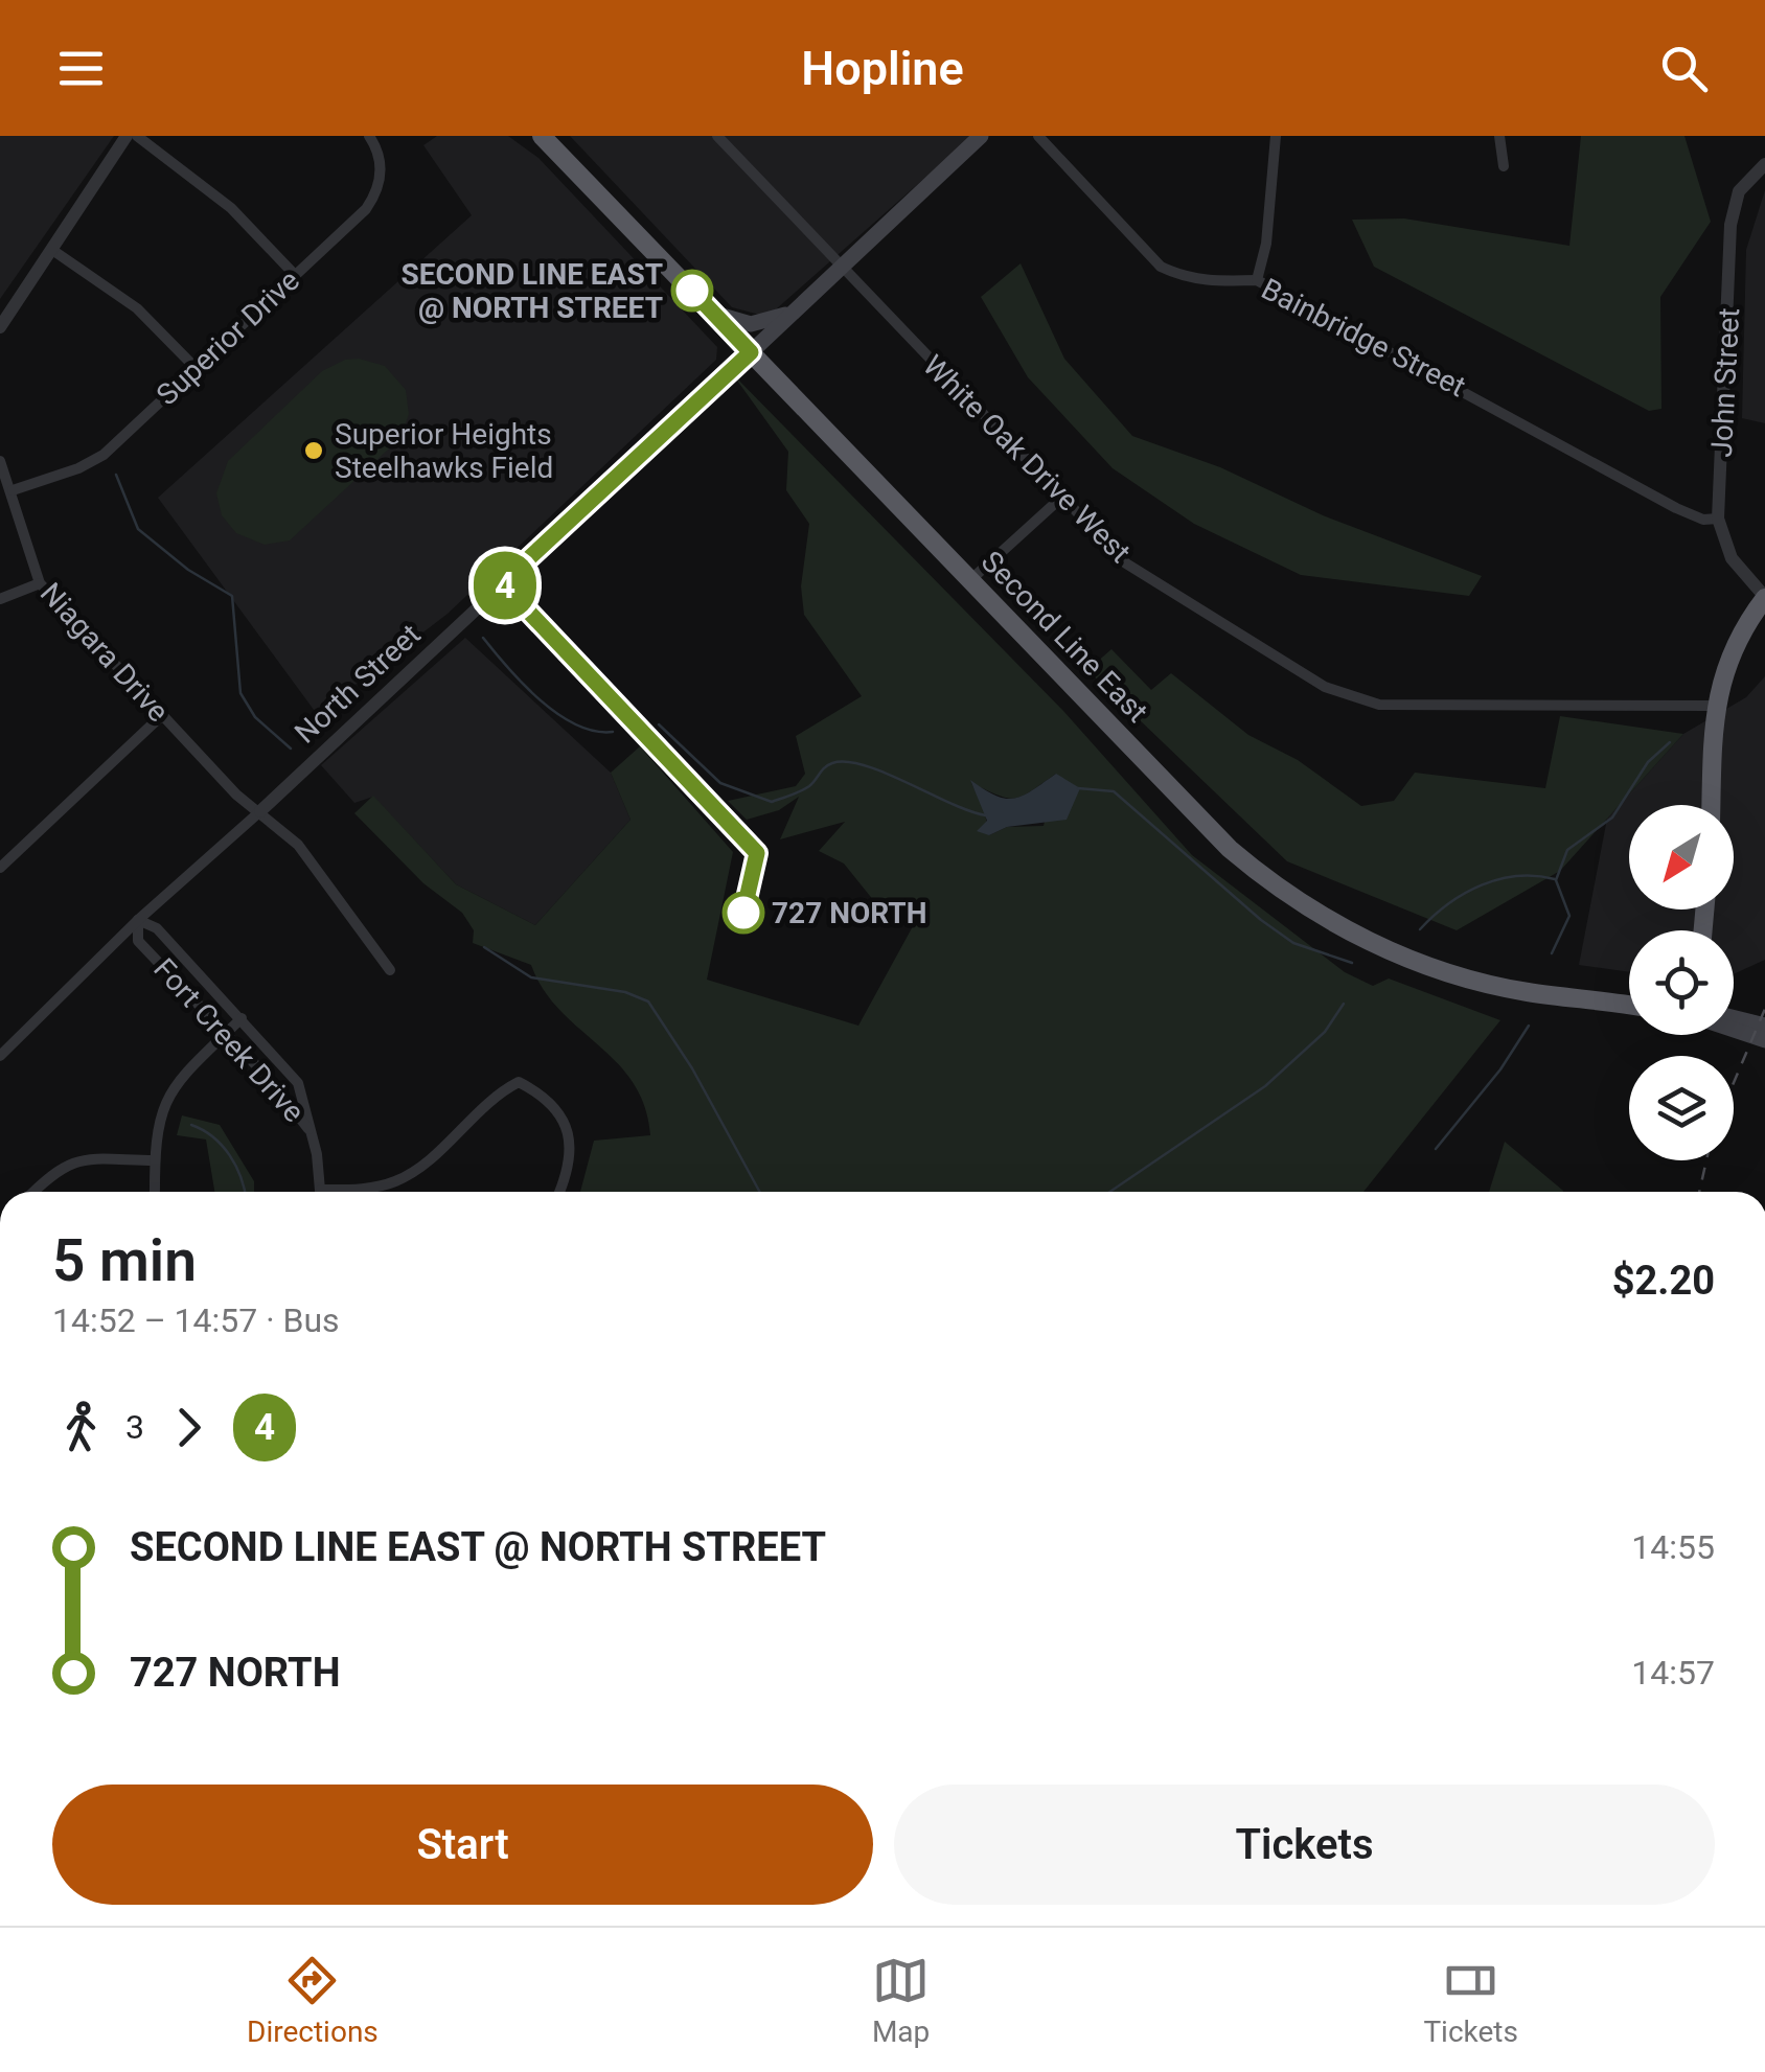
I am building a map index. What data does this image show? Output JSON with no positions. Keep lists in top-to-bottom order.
{
  "streets": {
    "highway": ["Second Line East"],
    "main road": ["North Street"],
    "street": [
      "Superior Drive",
      "Bainbridge Street",
      "John Street",
      "White Oak Drive West",
      "Niagara Drive",
      "Fort Creek Drive"
    ]
  },
  "crossings": [
    ["Superior Drive", "Niagara Drive"],
    ["Bainbridge Street", "John Street"],
    ["White Oak Drive West", "North Street"],
    ["Second Line East", "North Street"],
    ["Niagara Drive", "North Street"],
    ["North Street", "Fort Creek Drive"]
  ],
  "places": ["SECOND LINE EAST @ NORTH STREET", "Superior Heights Steelhawks Field", "727 NORTH"],
  "lines": ["bus line 4"],
  "north": "bottom left",
  "page": {
    "header": "Hopline",
    "on_map": "4",
    "heading": ["5 min", "14:52 – 14:57 · Bus", "$2.20"],
    "legs": ["3", "4"],
    "list": [
      {
        "name": "SECOND LINE EAST @ NORTH STREET",
        "value": "14:55"
      },
      {
        "name": "727 NORTH",
        "value": "14:57"
      }
    ],
    "buttons": ["Start", "Tickets"],
    "tabs": ["Directions", "Map", "Tickets"]
  }
}
